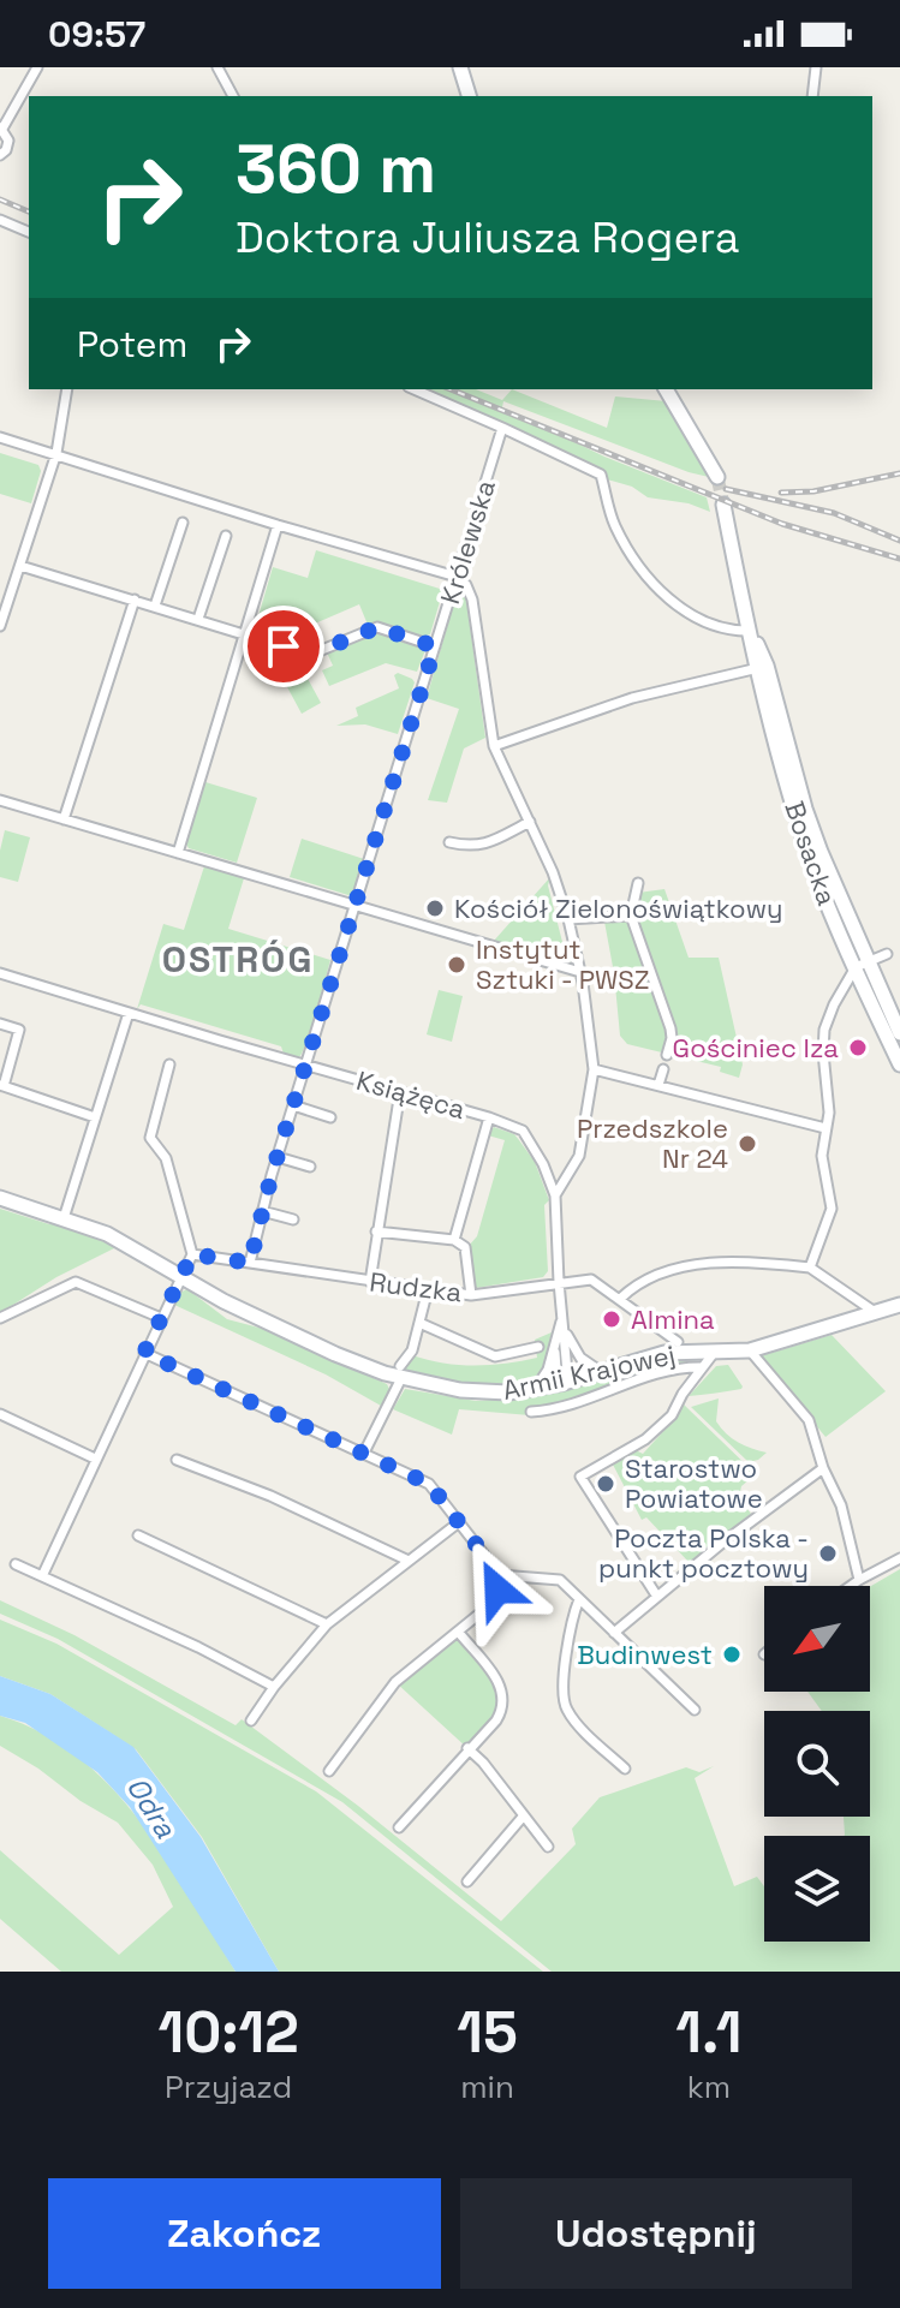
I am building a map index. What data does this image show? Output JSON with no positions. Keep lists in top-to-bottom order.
{
  "streets": {
    "street": [
      "Królewska",
      "Bosacka",
      "Książęca",
      "Rudzka",
      "Armii Krajowej"
    ]
  },
  "crossings": [
    ["Królewska", "Książęca"],
    ["Królewska", "Rudzka"],
    ["Książęca", "Rudzka"],
    ["Książęca", "Armii Krajowej"]
  ],
  "districts": ["OSTRÓG"],
  "water": ["Odra"],
  "places": [
    "Kościół Zielonoświątkowy",
    "Instytut Sztuki - PWSZ",
    "Gościniec Iza",
    "Przedszkole Nr 24",
    "Almina",
    "Starostwo Powiatowe",
    "Poczta Polska - punkt pocztowy",
    "Budinwest"
  ],
  "north": "bottom left",
  "page": {
    "status": "09:57",
    "turn": ["360 m", "Doktora Juliusza Rogera"],
    "then": "Potem",
    "eta": [
      "10:12",
      "Przyjazd",
      "15",
      "min",
      "1.1",
      "km"
    ],
    "buttons": ["Zakończ", "Udostępnij"]
  }
}
